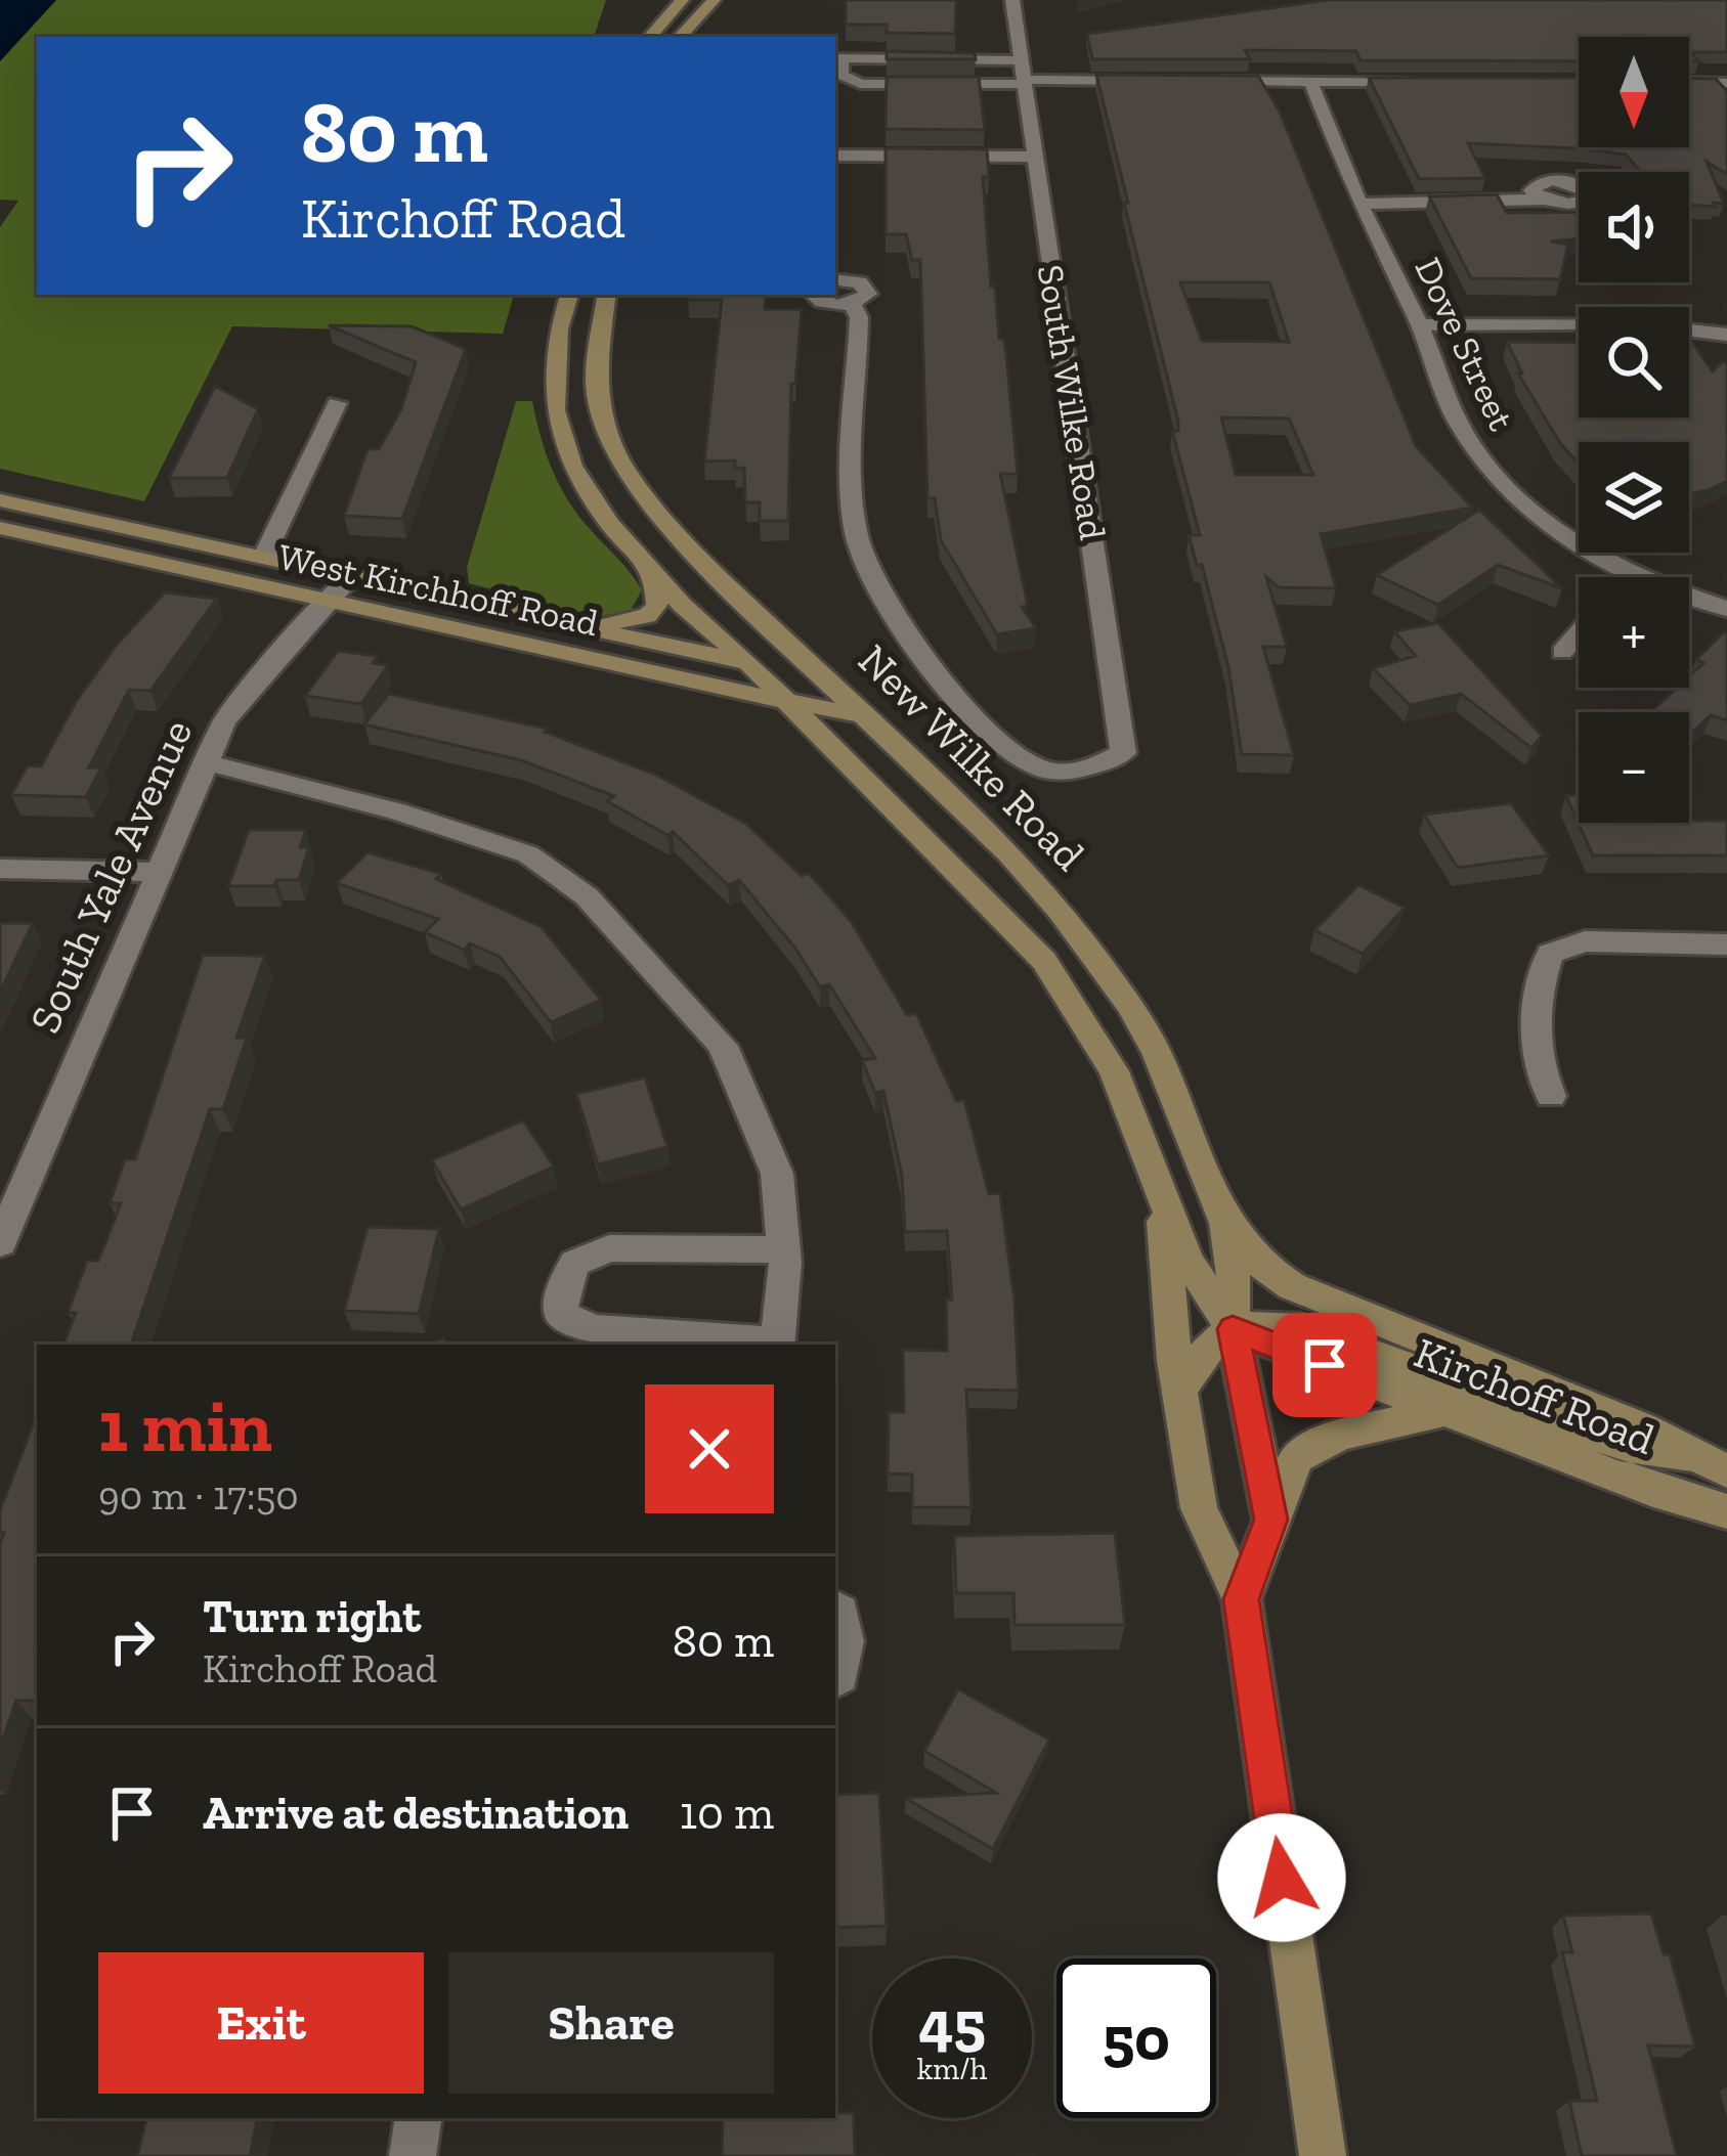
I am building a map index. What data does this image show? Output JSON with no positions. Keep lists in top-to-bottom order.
{
  "streets": {
    "main road": ["West Kirchhoff Road", "New Wilke Road", "Kirchoff Road"],
    "street": ["Dove Street", "South Wilke Road", "South Yale Avenue"]
  },
  "crossings": [
    ["West Kirchhoff Road", "New Wilke Road"],
    ["West Kirchhoff Road", "South Yale Avenue"],
    ["New Wilke Road", "Kirchoff Road"]
  ],
  "north": "bottom",
  "page": {
    "map_buttons": ["+", "−"],
    "turn": ["80 m", "Kirchoff Road"],
    "heading": ["1 min", "90 m · 17:50"],
    "list": [
      {
        "name": "Turn right",
        "note": "Kirchoff Road",
        "value": "80 m"
      },
      {
        "name": "Arrive at destination",
        "value": "10 m"
      }
    ],
    "buttons": ["Exit", "Share"],
    "speed": "45 km/h",
    "limit": "50"
  }
}
